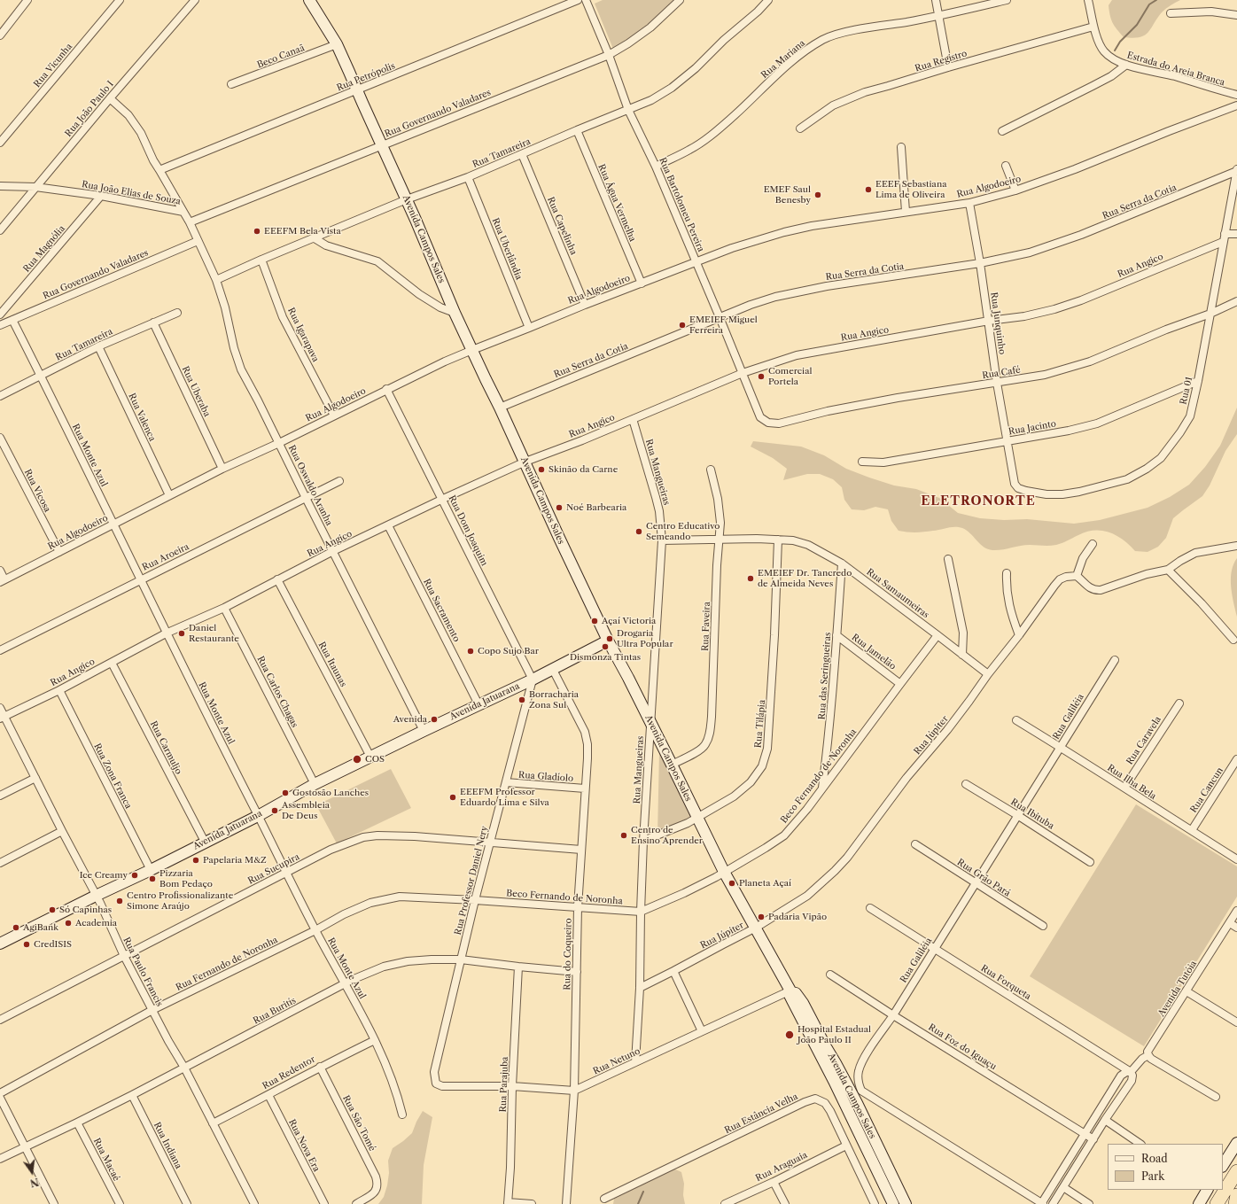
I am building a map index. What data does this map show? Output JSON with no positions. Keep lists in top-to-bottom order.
{
  "streets": {
    "street": [
      "Beco Canaã",
      "Rua Mariana",
      "Rua Registro",
      "Rua Vicunha",
      "Estrada do Areia Branca",
      "Rua Petrópolis",
      "Rua João Paulo I",
      "Rua Governando Valadares",
      "Rua Tamareira",
      "Rua Algodoeiro",
      "Rua João Elias de Souza",
      "Rua Serra da Cotia",
      "Rua Água Vermelha",
      "Rua Bartolomeu Pereira",
      "Rua Capelinha",
      "Avenida Campos Sales",
      "Rua Magnólia",
      "Rua Uberlândia",
      "Rua Angico",
      "Rua Junquinho",
      "Rua Igarapava",
      "Rua Café",
      "Rua 01",
      "Rua Uberaba",
      "Rua Valenca",
      "Rua Jacinto",
      "Rua Monte Azul",
      "Rua Mangueiras",
      "Rua Oswaldo Aranha",
      "Rua Vicosa",
      "Rua Dom Joaquim",
      "Rua Aroeira",
      "Rua Samaumeiras",
      "Rua Sacramento",
      "Rua Faveira",
      "Rua Jamelão",
      "Rua Itaunas",
      "Rua das Seringueiras",
      "Rua Carlos Chagas",
      "Avenida Jatuarana",
      "Rua Galiléia",
      "Rua Tilápia",
      "Rua Júpiter",
      "Rua Caravela",
      "Rua Carmuljo",
      "Rua Zona Franca",
      "Beco Fernando de Noronha",
      "Rua Gladíolo",
      "Rua Ilha Bela",
      "Rua Cancun",
      "Rua Ibituba",
      "Rua Sucupira",
      "Rua Grão Pará",
      "Rua Professor Daniel Nery",
      "Rua do Coqueiro",
      "Rua Fernando de Noronha",
      "Rua Paulo Francis",
      "Rua Forqueta",
      "Avenida Tutóia",
      "Rua Buritís",
      "Rua Foz do Iguaçu",
      "Rua Netuno",
      "Rua Redentor",
      "Rua Parajuba",
      "Rua Estância Velha",
      "Rua São Tomé",
      "Rua Indiana",
      "Rua Nova Era",
      "Rua Macaé",
      "Rua Araguaia"
    ]
  },
  "crossings": [
    ["Beco Canaã", "Avenida Campos Sales"],
    ["Rua Mariana", "Rua Bartolomeu Pereira"],
    ["Rua Registro", "Estrada do Areia Branca"],
    ["Rua Petrópolis", "Avenida Campos Sales"],
    ["Rua João Paulo I", "Rua João Elias de Souza"],
    ["Rua Governando Valadares", "Rua João Elias de Souza"],
    ["Rua Governando Valadares", "Rua Bartolomeu Pereira"],
    ["Rua Governando Valadares", "Avenida Campos Sales"],
    ["Rua Governando Valadares", "Rua Monte Azul"],
    ["Rua Tamareira", "Rua João Elias de Souza"],
    ["Rua Tamareira", "Rua Água Vermelha"],
    ["Rua Tamareira", "Rua Bartolomeu Pereira"],
    ["Rua Tamareira", "Rua Capelinha"],
    ["Rua Tamareira", "Avenida Campos Sales"],
    ["Rua Tamareira", "Rua Uberlândia"],
    ["Rua Tamareira", "Rua Igarapava"],
    ["Rua Tamareira", "Rua Uberaba"],
    ["Rua Tamareira", "Rua Valenca"],
    ["Rua Tamareira", "Rua Monte Azul"],
    ["Rua Tamareira", "Rua Oswaldo Aranha"],
    ["Rua Algodoeiro", "Rua Água Vermelha"],
    ["Rua Algodoeiro", "Rua Bartolomeu Pereira"],
    ["Rua Algodoeiro", "Rua Capelinha"],
    ["Rua Algodoeiro", "Avenida Campos Sales"],
    ["Rua Algodoeiro", "Rua Uberlândia"],
    ["Rua Algodoeiro", "Rua Junquinho"],
    ["Rua Algodoeiro", "Rua Igarapava"],
    ["Rua Algodoeiro", "Rua Uberaba"],
    ["Rua Algodoeiro", "Rua Valenca"],
    ["Rua Algodoeiro", "Rua Monte Azul"],
    ["Rua Algodoeiro", "Rua Oswaldo Aranha"],
    ["Rua Algodoeiro", "Rua Vicosa"],
    ["Rua Algodoeiro", "Rua Dom Joaquim"],
    ["Rua João Elias de Souza", "Rua Magnólia"],
    ["Rua João Elias de Souza", "Rua Oswaldo Aranha"],
    ["Rua Serra da Cotia", "Rua Bartolomeu Pereira"],
    ["Rua Serra da Cotia", "Avenida Campos Sales"],
    ["Rua Serra da Cotia", "Rua Junquinho"],
    ["Rua Serra da Cotia", "Rua 01"],
    ["Rua Bartolomeu Pereira", "Rua Angico"],
    ["Rua Bartolomeu Pereira", "Rua Café"],
    ["Avenida Campos Sales", "Rua Angico"],
    ["Avenida Campos Sales", "Rua Mangueiras"],
    ["Avenida Campos Sales", "Rua Faveira"],
    ["Avenida Campos Sales", "Avenida Jatuarana"],
    ["Avenida Campos Sales", "Rua Tilápia"],
    ["Avenida Campos Sales", "Rua Júpiter"],
    ["Avenida Campos Sales", "Beco Fernando de Noronha"],
    ["Avenida Campos Sales", "Rua Netuno"],
    ["Rua Angico", "Rua Junquinho"],
    ["Rua Angico", "Rua 01"],
    ["Rua Angico", "Rua Monte Azul"],
    ["Rua Angico", "Rua Mangueiras"],
    ["Rua Angico", "Rua Oswaldo Aranha"],
    ["Rua Angico", "Rua Dom Joaquim"],
    ["Rua Angico", "Rua Sacramento"],
    ["Rua Angico", "Rua Itaunas"],
    ["Rua Angico", "Rua Carlos Chagas"],
    ["Rua Angico", "Rua Carmuljo"],
    ["Rua Angico", "Rua Zona Franca"],
    ["Rua Angico", "Rua Paulo Francis"],
    ["Rua Junquinho", "Rua Café"],
    ["Rua Junquinho", "Rua 01"],
    ["Rua Junquinho", "Rua Jacinto"],
    ["Rua Café", "Rua 01"],
    ["Rua 01", "Rua Jacinto"],
    ["Rua Monte Azul", "Rua Aroeira"],
    ["Rua Monte Azul", "Avenida Jatuarana"],
    ["Rua Monte Azul", "Rua Sucupira"],
    ["Rua Monte Azul", "Rua Fernando de Noronha"],
    ["Rua Monte Azul", "Rua Buritís"],
    ["Rua Monte Azul", "Rua Redentor"],
    ["Rua Mangueiras", "Rua Samaumeiras"],
    ["Rua Mangueiras", "Rua Tilápia"],
    ["Rua Mangueiras", "Rua Júpiter"],
    ["Rua Mangueiras", "Beco Fernando de Noronha"],
    ["Rua Mangueiras", "Rua Netuno"],
    ["Rua Oswaldo Aranha", "Rua Aroeira"],
    ["Rua Oswaldo Aranha", "Avenida Jatuarana"],
    ["Rua Dom Joaquim", "Avenida Jatuarana"],
    ["Rua Dom Joaquim", "Rua Professor Daniel Nery"],
    ["Rua Samaumeiras", "Rua Faveira"],
    ["Rua Samaumeiras", "Rua das Seringueiras"],
    ["Rua Samaumeiras", "Rua Tilápia"],
    ["Rua Samaumeiras", "Rua Júpiter"],
    ["Rua Samaumeiras", "Beco Fernando de Noronha"],
    ["Rua Sacramento", "Avenida Jatuarana"],
    ["Rua Jamelão", "Rua das Seringueiras"],
    ["Rua Jamelão", "Beco Fernando de Noronha"],
    ["Rua Itaunas", "Avenida Jatuarana"],
    ["Rua das Seringueiras", "Beco Fernando de Noronha"],
    ["Rua Carlos Chagas", "Avenida Jatuarana"],
    ["Avenida Jatuarana", "Rua Carmuljo"],
    ["Avenida Jatuarana", "Rua Zona Franca"],
    ["Avenida Jatuarana", "Rua Professor Daniel Nery"],
    ["Avenida Jatuarana", "Rua do Coqueiro"],
    ["Avenida Jatuarana", "Rua Paulo Francis"],
    ["Rua Galiléia", "Rua Ilha Bela"],
    ["Rua Galiléia", "Rua Ibituba"],
    ["Rua Galiléia", "Rua Grão Pará"],
    ["Rua Galiléia", "Rua Forqueta"],
    ["Rua Galiléia", "Avenida Tutóia"],
    ["Rua Galiléia", "Rua Foz do Iguaçu"],
    ["Rua Caravela", "Rua Ilha Bela"],
    ["Beco Fernando de Noronha", "Rua Professor Daniel Nery"],
    ["Beco Fernando de Noronha", "Rua do Coqueiro"],
    ["Beco Fernando de Noronha", "Rua Fernando de Noronha"],
    ["Rua Gladíolo", "Rua Professor Daniel Nery"],
    ["Rua Gladíolo", "Rua do Coqueiro"],
    ["Rua Ilha Bela", "Rua Cancun"],
    ["Rua Sucupira", "Rua Professor Daniel Nery"],
    ["Rua Sucupira", "Rua do Coqueiro"],
    ["Rua Sucupira", "Rua Paulo Francis"],
    ["Rua Professor Daniel Nery", "Rua Fernando de Noronha"],
    ["Rua Professor Daniel Nery", "Rua Buritís"],
    ["Rua Professor Daniel Nery", "Rua Netuno"],
    ["Rua do Coqueiro", "Rua Buritís"],
    ["Rua do Coqueiro", "Rua Netuno"],
    ["Rua Fernando de Noronha", "Rua Paulo Francis"],
    ["Rua Paulo Francis", "Rua Buritís"],
    ["Rua Paulo Francis", "Rua Redentor"],
    ["Rua Forqueta", "Avenida Tutóia"],
    ["Avenida Tutóia", "Rua Foz do Iguaçu"],
    ["Rua Buritís", "Rua Parajuba"],
    ["Rua Buritís", "Rua Indiana"],
    ["Rua Buritís", "Rua Macaé"],
    ["Rua Netuno", "Rua Parajuba"],
    ["Rua Redentor", "Rua São Tomé"],
    ["Rua Redentor", "Rua Nova Era"],
    ["Rua Estância Velha", "Rua Araguaia"]
  ],
  "districts": ["ELETRONORTE"],
  "places": [
    "EEEF Sebastiana Lima de Oliveira",
    "EMEF Saul Benesby",
    "EEEFM Bela Vista",
    "EMEIEF Miguel Ferreira",
    "Comercial Portela",
    "Skinão da Carne",
    "Noé Barbearia",
    "Centro Educativo Semeando",
    "EMEIEF Dr. Tancredo de Almeida Neves",
    "Açaí Victoria",
    "Daniel Restaurante",
    "Drogaria Ultra Popular",
    "Dismonza Tintas",
    "Copo Sujo Bar",
    "Borracharia Zona Sul",
    "Avenida",
    "COS",
    "Gostosão Lanches",
    "EEEFM Professor Eduardo Lima e Silva",
    "Assembleia De Deus",
    "Centro de Ensino Aprender",
    "Papelaria M&Z",
    "Ice Creamy",
    "Pizzaria Bom Pedaço",
    "Planeta Açaí",
    "Centro Profissionalizante Simone Araújo",
    "Só Capinhas",
    "Padaria Vipão",
    "Academia",
    "AgiBank",
    "CredISIS",
    "Hospital Estadual João Paulo II"
  ],
  "legend": ["Road", "Park"],
  "north": "bottom"
}
